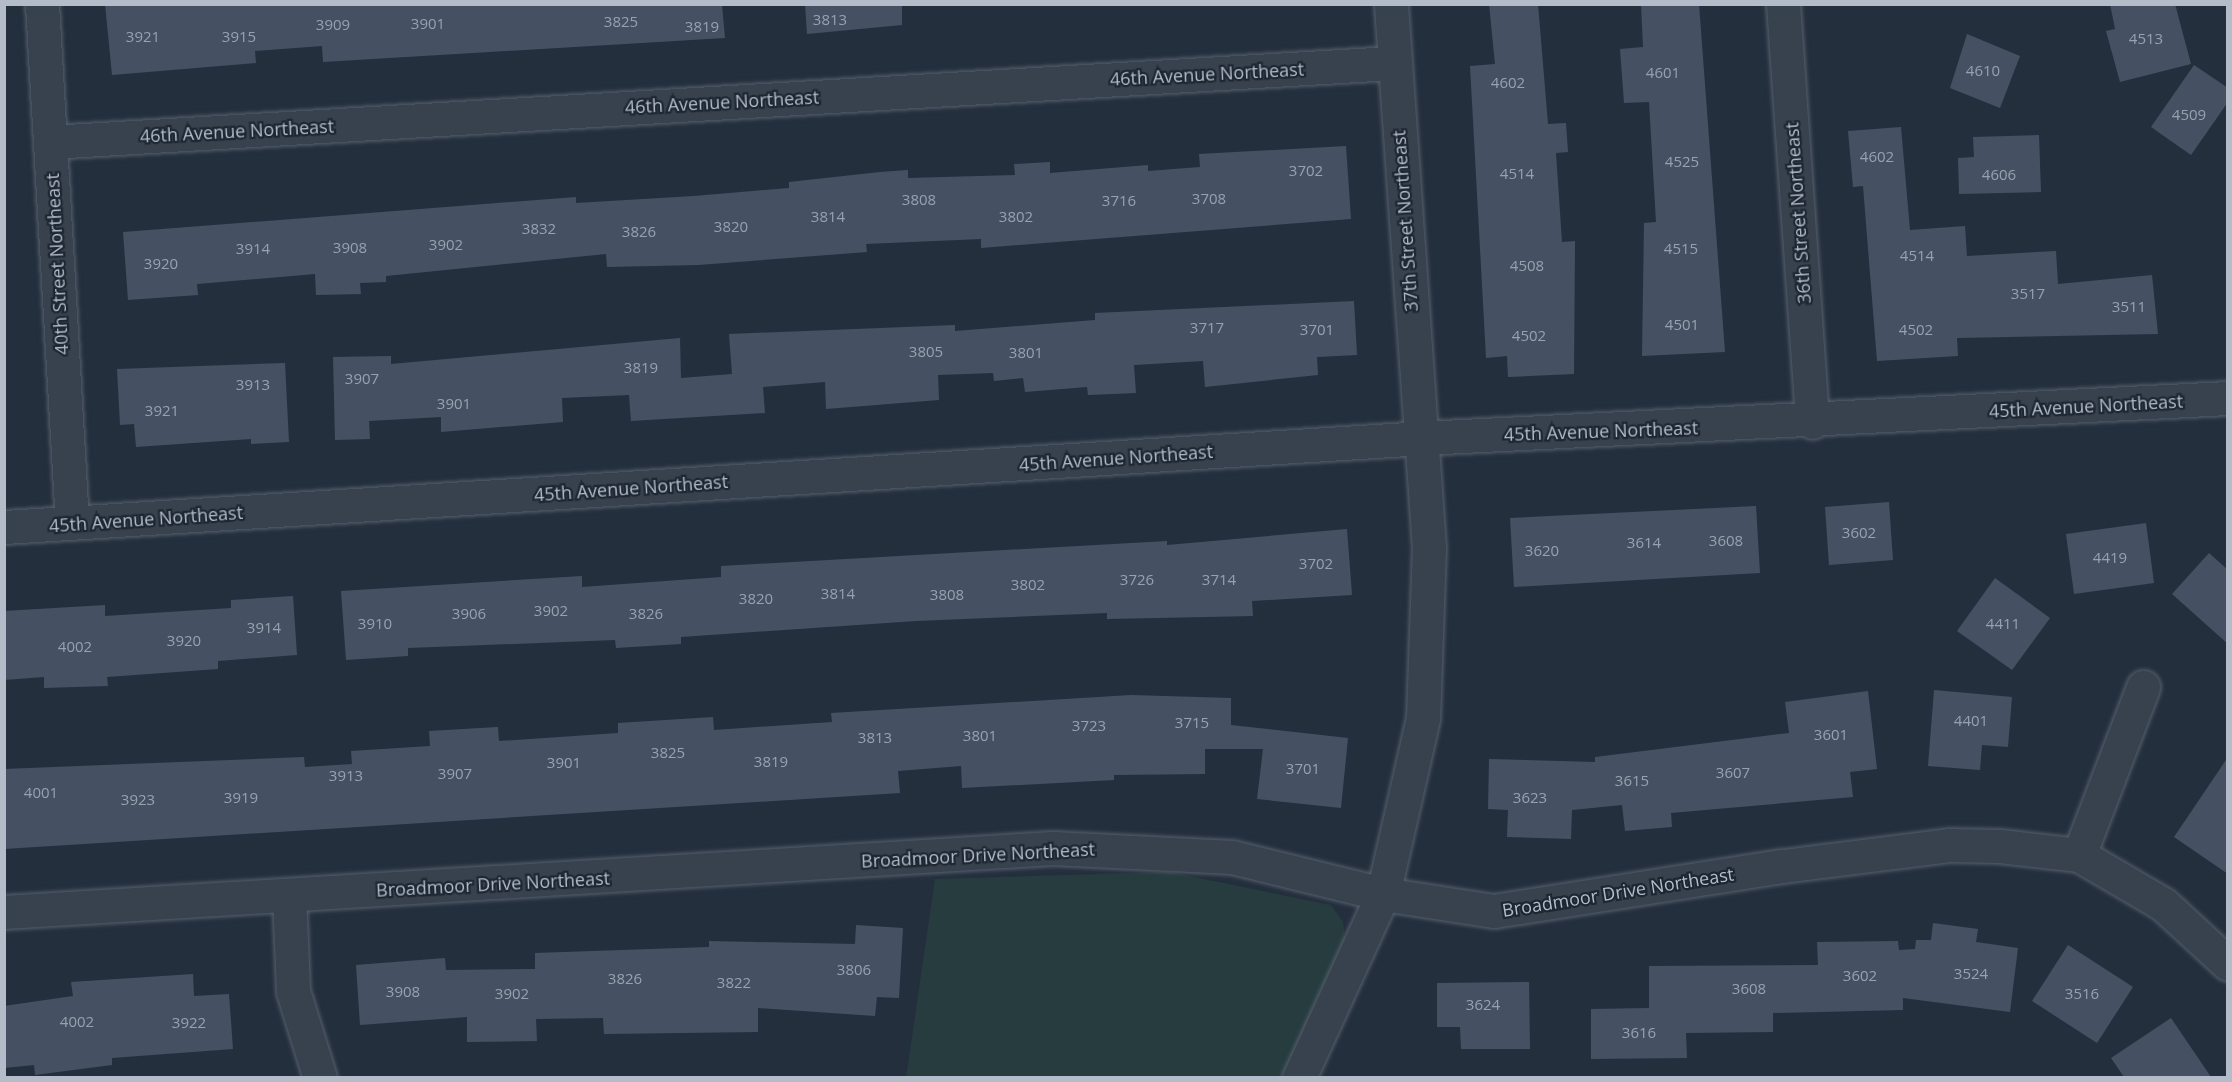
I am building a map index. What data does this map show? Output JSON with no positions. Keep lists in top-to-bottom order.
{
  "streets": {
    "street": [
      "46th Avenue Northeast",
      "36th Street Northeast",
      "37th Street Northeast",
      "40th Street Northeast",
      "45th Avenue Northeast",
      "Broadmoor Drive Northeast"
    ]
  },
  "crossings": [
    ["46th Avenue Northeast", "37th Street Northeast"],
    ["46th Avenue Northeast", "40th Street Northeast"],
    ["36th Street Northeast", "45th Avenue Northeast"],
    ["37th Street Northeast", "45th Avenue Northeast"],
    ["37th Street Northeast", "Broadmoor Drive Northeast"],
    ["40th Street Northeast", "45th Avenue Northeast"]
  ],
  "house_numbers": [
    "3813",
    "3825",
    "3901",
    "3909",
    "3819",
    "3921",
    "3915",
    "4513",
    "4610",
    "4601",
    "4602",
    "4509",
    "4602",
    "4525",
    "3702",
    "4514",
    "4606",
    "3708",
    "3808",
    "3716",
    "3814",
    "3802",
    "3820",
    "3832",
    "3826",
    "3902",
    "3908",
    "3914",
    "4515",
    "4514",
    "3920",
    "4508",
    "3517",
    "3511",
    "4501",
    "3717",
    "3701",
    "4502",
    "4502",
    "3805",
    "3801",
    "3819",
    "3907",
    "3913",
    "3901",
    "3921",
    "3602",
    "3608",
    "3614",
    "3620",
    "4419",
    "3702",
    "3726",
    "3714",
    "3802",
    "3814",
    "3808",
    "3820",
    "3902",
    "3906",
    "3826",
    "3910",
    "4411",
    "3914",
    "3920",
    "4002",
    "4401",
    "3715",
    "3723",
    "3601",
    "3801",
    "3813",
    "3825",
    "3819",
    "3901",
    "3701",
    "3607",
    "3907",
    "3913",
    "3615",
    "4001",
    "3919",
    "3623",
    "3923",
    "3806",
    "3524",
    "3602",
    "3826",
    "3822",
    "3608",
    "3908",
    "3902",
    "3516",
    "3624",
    "4002",
    "3922",
    "3616"
  ]
}
